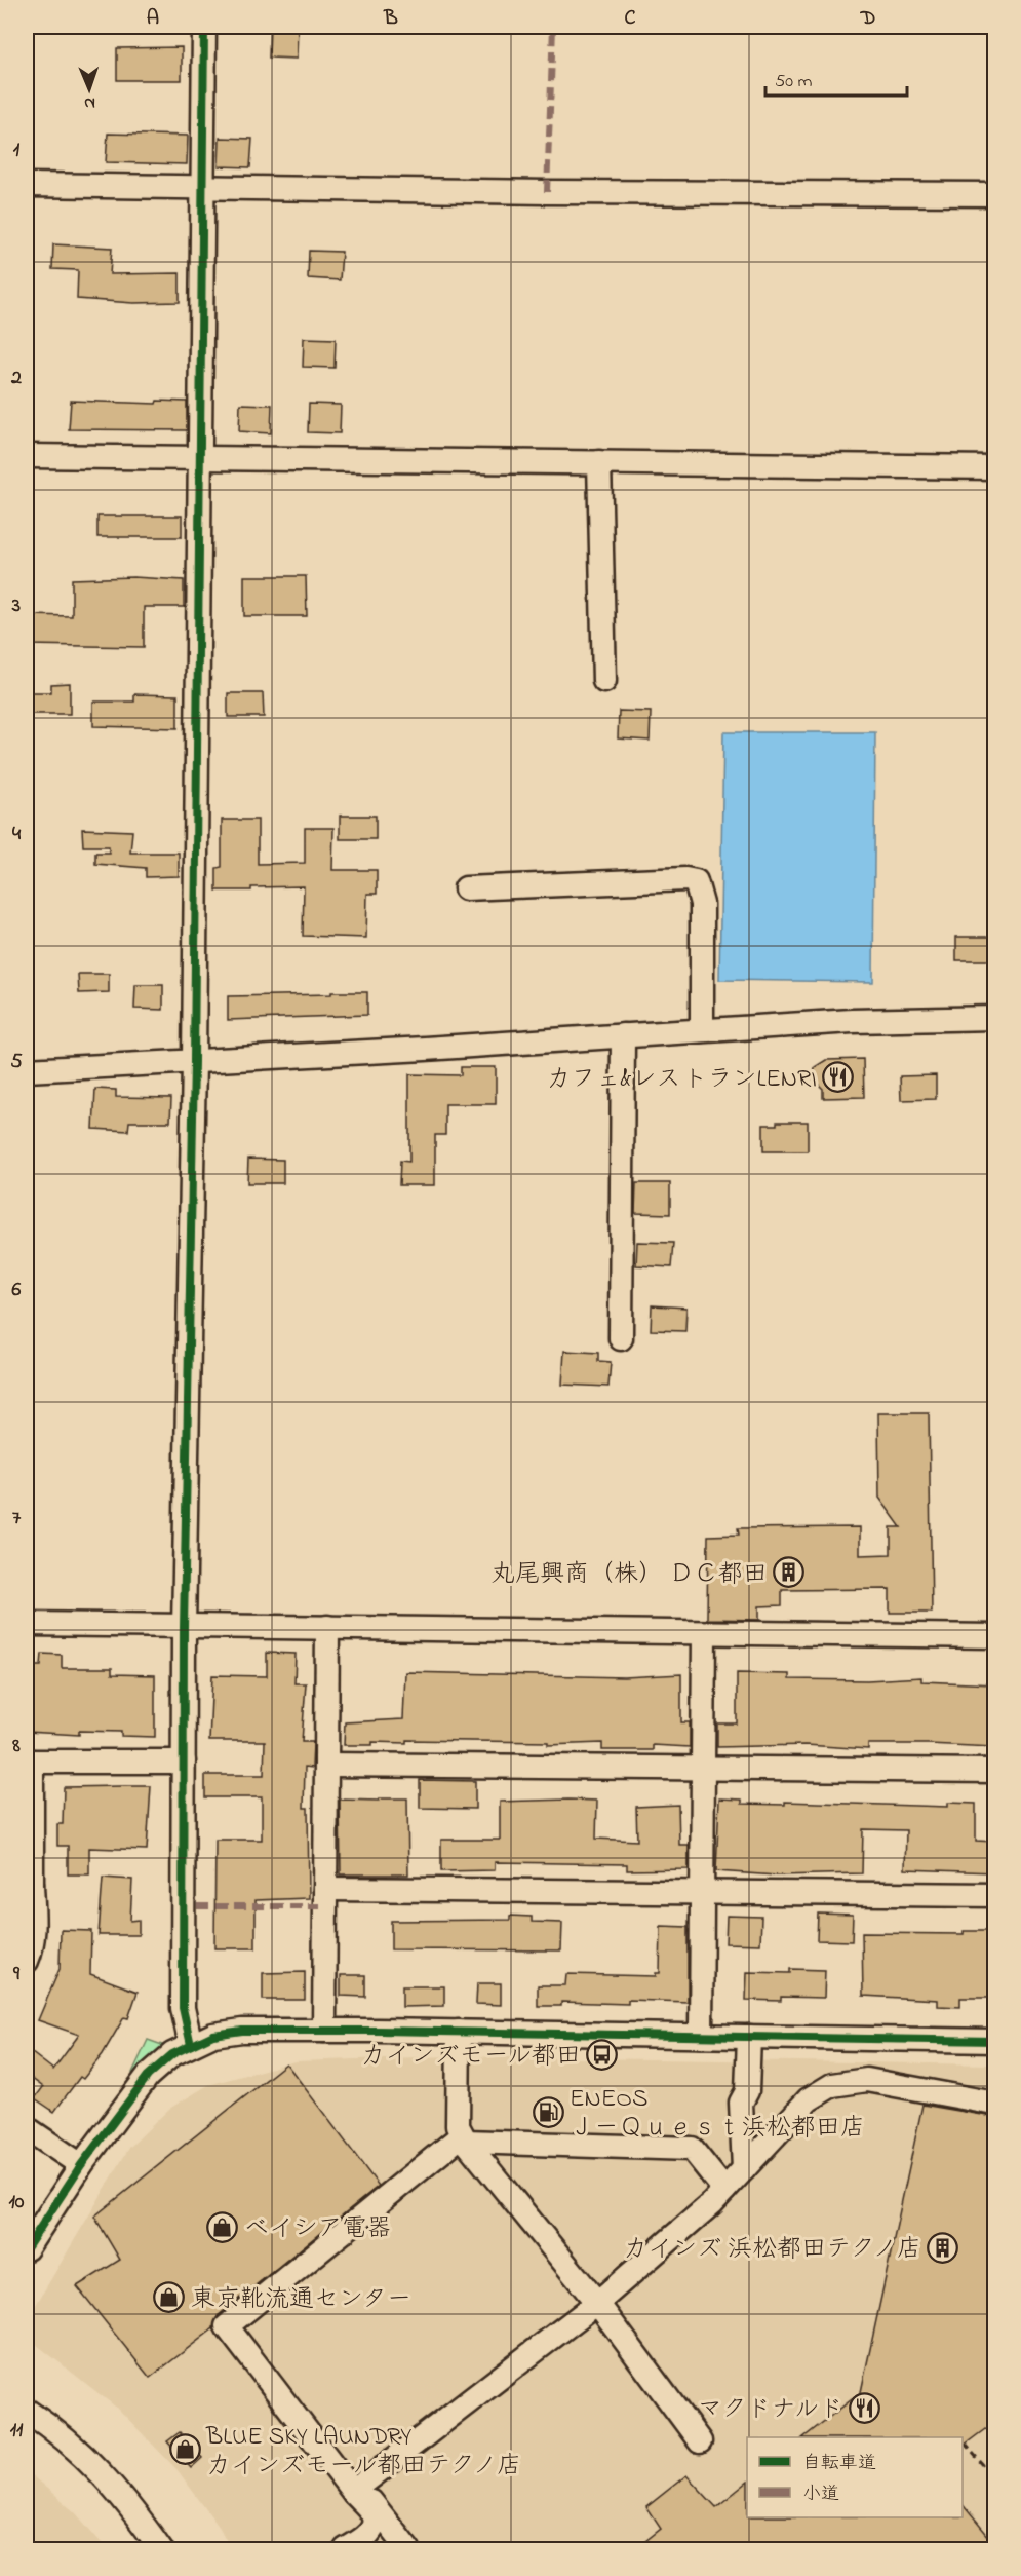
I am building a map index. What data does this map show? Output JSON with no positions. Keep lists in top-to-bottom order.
{
  "places": {
    "restaurant": ["カフェ&レストランLENRI", "マクドナルド"],
    "building": ["丸尾興商（株） ＤＣ都田", "カインズ 浜松都田テクノ店"],
    "bus stop": ["カインズモール都田"],
    "fuel station": ["ENEOS Ｊ－Ｑｕｅｓｔ浜松都田店"],
    "shop": ["ベイシア電器", "東京靴流通センター", "BLUE SKY LAUNDRY カインズモール都田テクノ店"]
  },
  "legend": ["自転車道", "小道"],
  "scale_bar": "50 m",
  "north": "bottom",
  "grid": {
    "columns": [
      "A",
      "B",
      "C",
      "D"
    ],
    "rows": [
      "1",
      "2",
      "3",
      "4",
      "5",
      "6",
      "7",
      "8",
      "9",
      "10",
      "11"
    ]
  }
}
